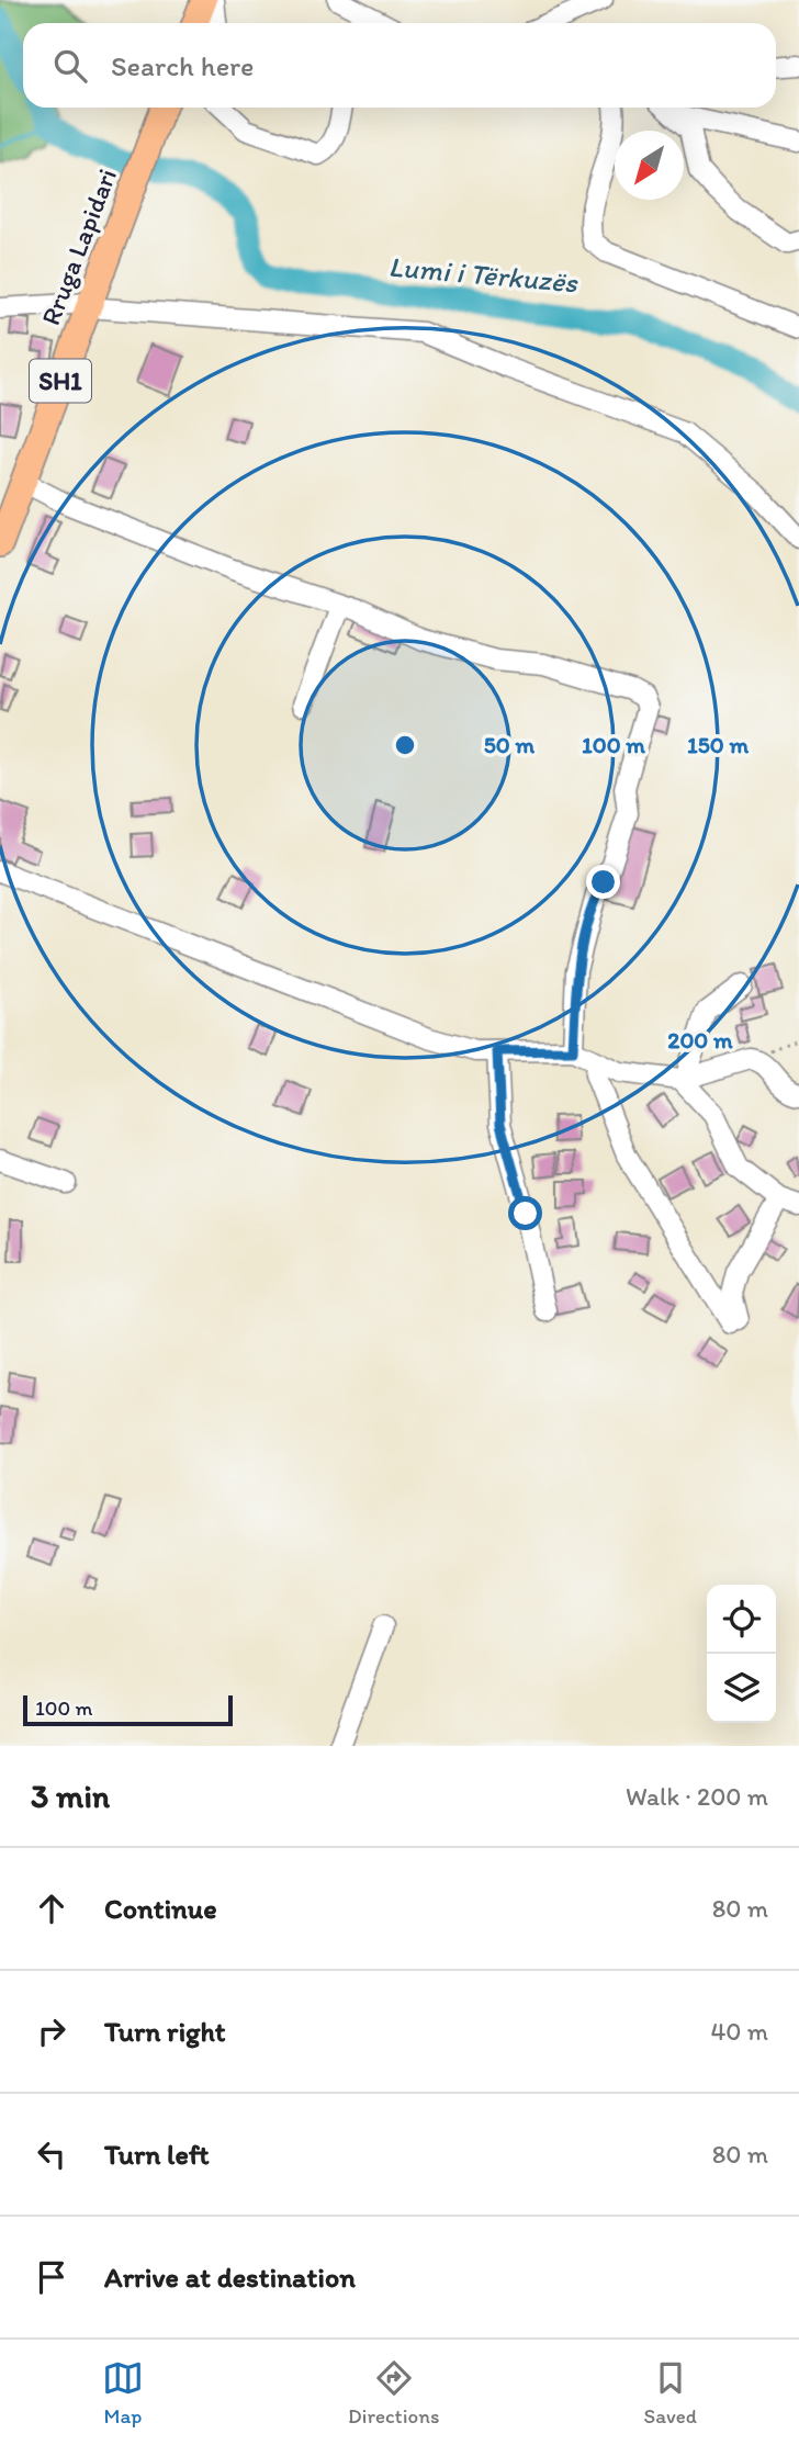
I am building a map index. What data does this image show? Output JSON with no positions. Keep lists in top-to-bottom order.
{
  "streets": {
    "main road": ["Rruga Lapidari", "SH1"]
  },
  "water": ["Lumi i Tërkuzës"],
  "scale_bar": "100 m",
  "north": "bottom left",
  "page": {
    "search": "Search here",
    "scale": "100 m",
    "heading": ["3 min", "Walk · 200 m"],
    "list": [
      ["Continue", "80 m"],
      ["Turn right", "40 m"],
      ["Turn left", "80 m"],
      "Arrive at destination"
    ],
    "nav": ["Map", "Directions", "Saved"]
  },
  "rings": [
    "50 m",
    "100 m",
    "150 m",
    "200 m"
  ]
}
